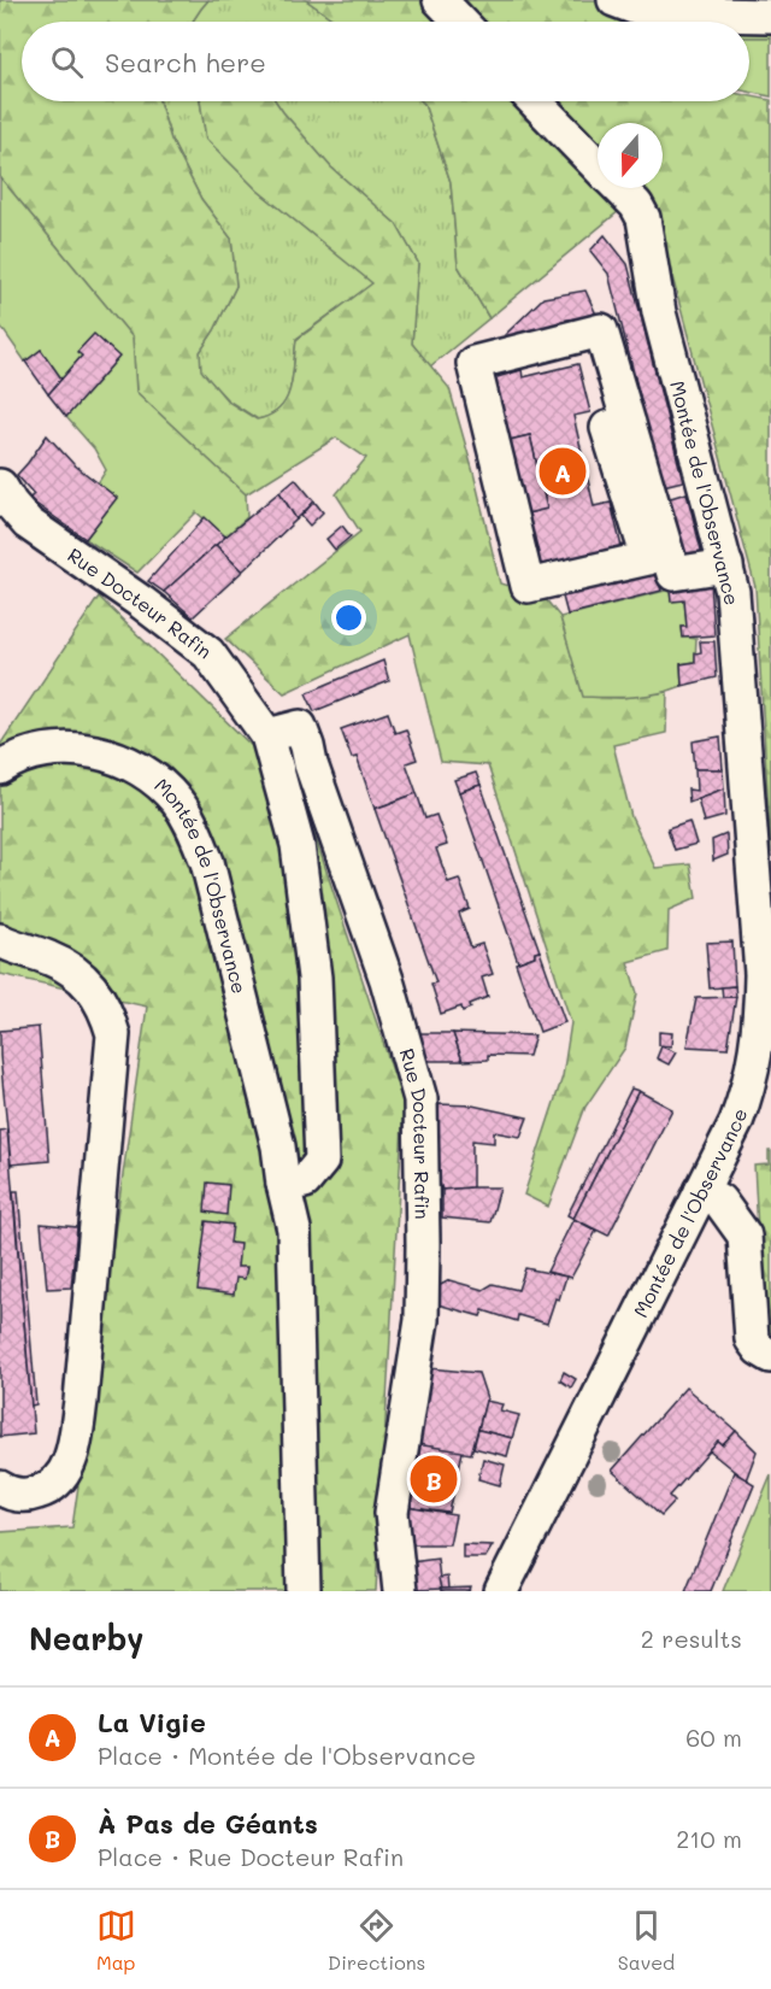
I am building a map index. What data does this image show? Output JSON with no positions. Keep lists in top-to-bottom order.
{
  "streets": {
    "street": ["Montée de l'Observance", "Rue Docteur Rafin"]
  },
  "crossings": [
    ["Montée de l'Observance", "Rue Docteur Rafin"]
  ],
  "north": "bottom",
  "page": {
    "search": "Search here",
    "pins": ["A", "B"],
    "heading": ["Nearby", "2 results"],
    "list": [
      {
        "mark": "A",
        "name": "La Vigie",
        "note": "Place · Montée de l'Observance",
        "value": "60 m"
      },
      {
        "mark": "B",
        "name": "À Pas de Géants",
        "note": "Place · Rue Docteur Rafin",
        "value": "210 m"
      }
    ],
    "nav": ["Map", "Directions", "Saved"]
  }
}
